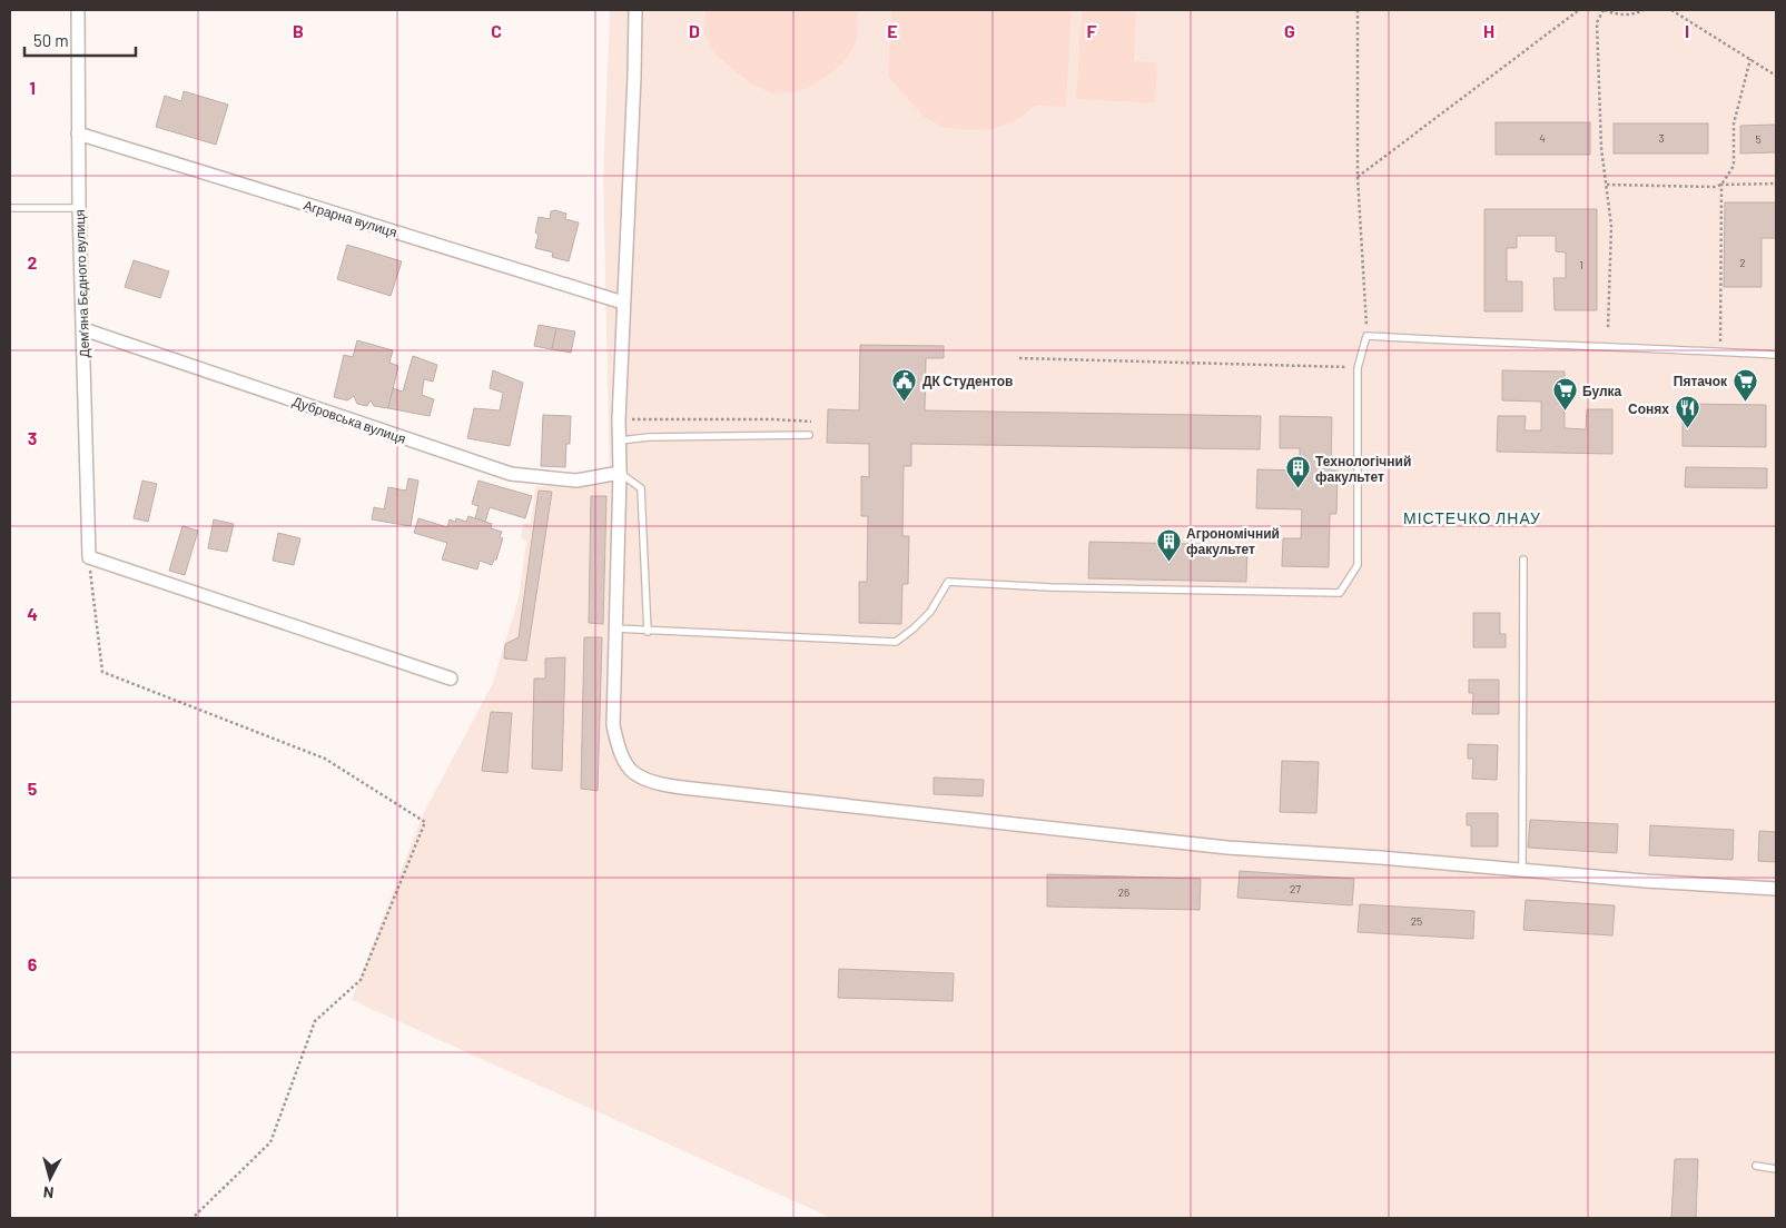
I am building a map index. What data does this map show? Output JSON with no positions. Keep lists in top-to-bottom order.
{
  "streets": {
    "street": ["Аграрна вулиця", "Дем’яна Бєдного вулиця", "Дубровська вулиця"]
  },
  "crossings": [
    ["Аграрна вулиця", "Дем’яна Бєдного вулиця"],
    ["Дем’яна Бєдного вулиця", "Дубровська вулиця"]
  ],
  "districts": ["МІСТЕЧКО ЛНАУ"],
  "places": {
    "public building": ["ДК Студентов"],
    "supermarket": ["Пятачок", "Булка"],
    "restaurant": ["Сонях"],
    "building": ["Технологічний факультет", "Агрономічний факультет"]
  },
  "house_numbers": [
    "4",
    "3",
    "5",
    "2",
    "1",
    "27",
    "26",
    "25"
  ],
  "scale_bar": "50 m",
  "north": "bottom",
  "grid": {
    "columns": [
      "B",
      "C",
      "D",
      "E",
      "F",
      "G",
      "H",
      "I"
    ],
    "rows": [
      "1",
      "2",
      "3",
      "4",
      "5",
      "6"
    ]
  }
}
